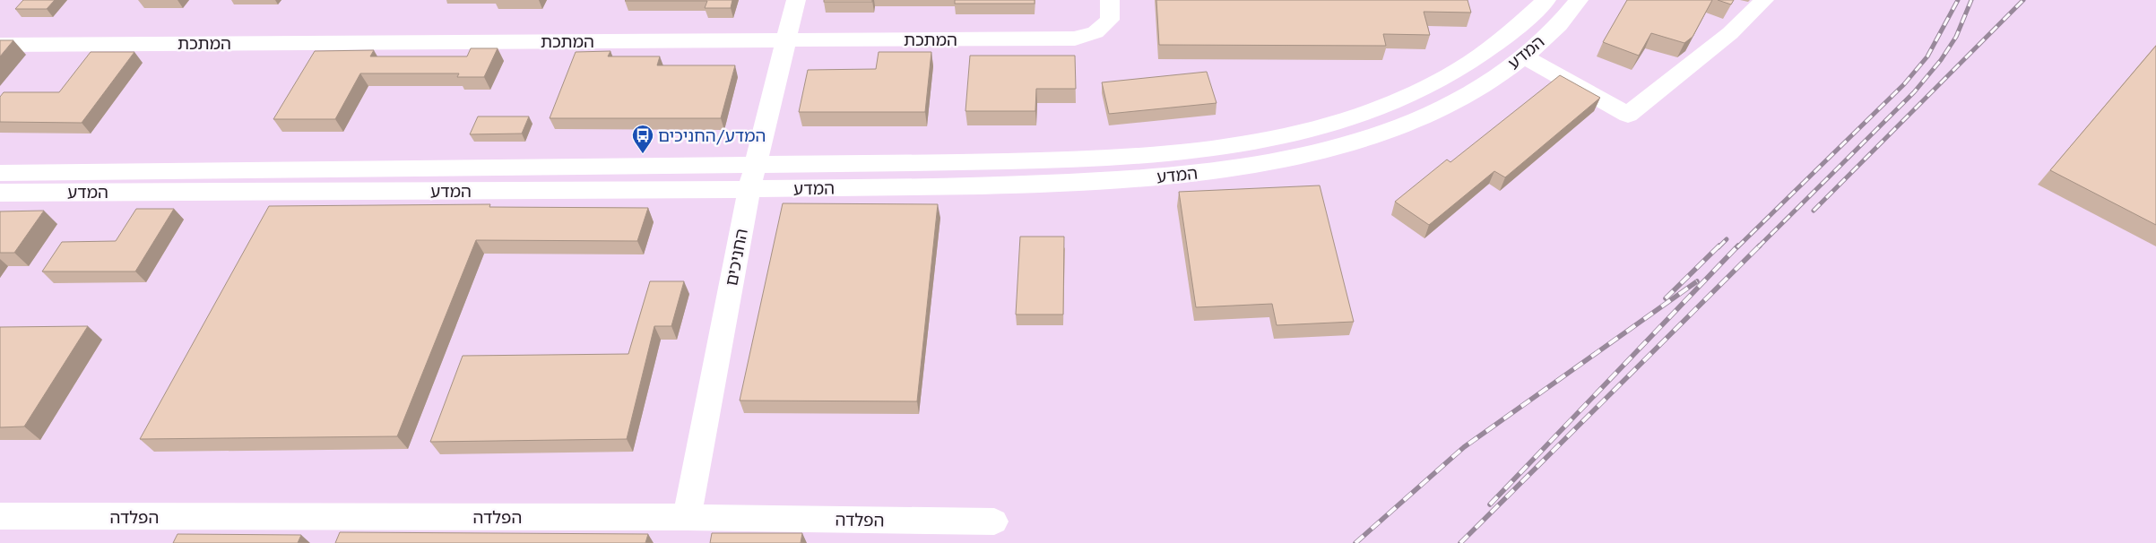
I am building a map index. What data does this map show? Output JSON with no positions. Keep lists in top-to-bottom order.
{
  "streets": {
    "street": [
      "המתכת",
      "המדע",
      "החניכים",
      "הפלדה"
    ]
  },
  "crossings": [
    ["המתכת", "החניכים"],
    ["המדע", "החניכים"],
    ["החניכים", "הפלדה"]
  ],
  "places": {
    "bus stop": ["המדע/החניכים"]
  }
}
